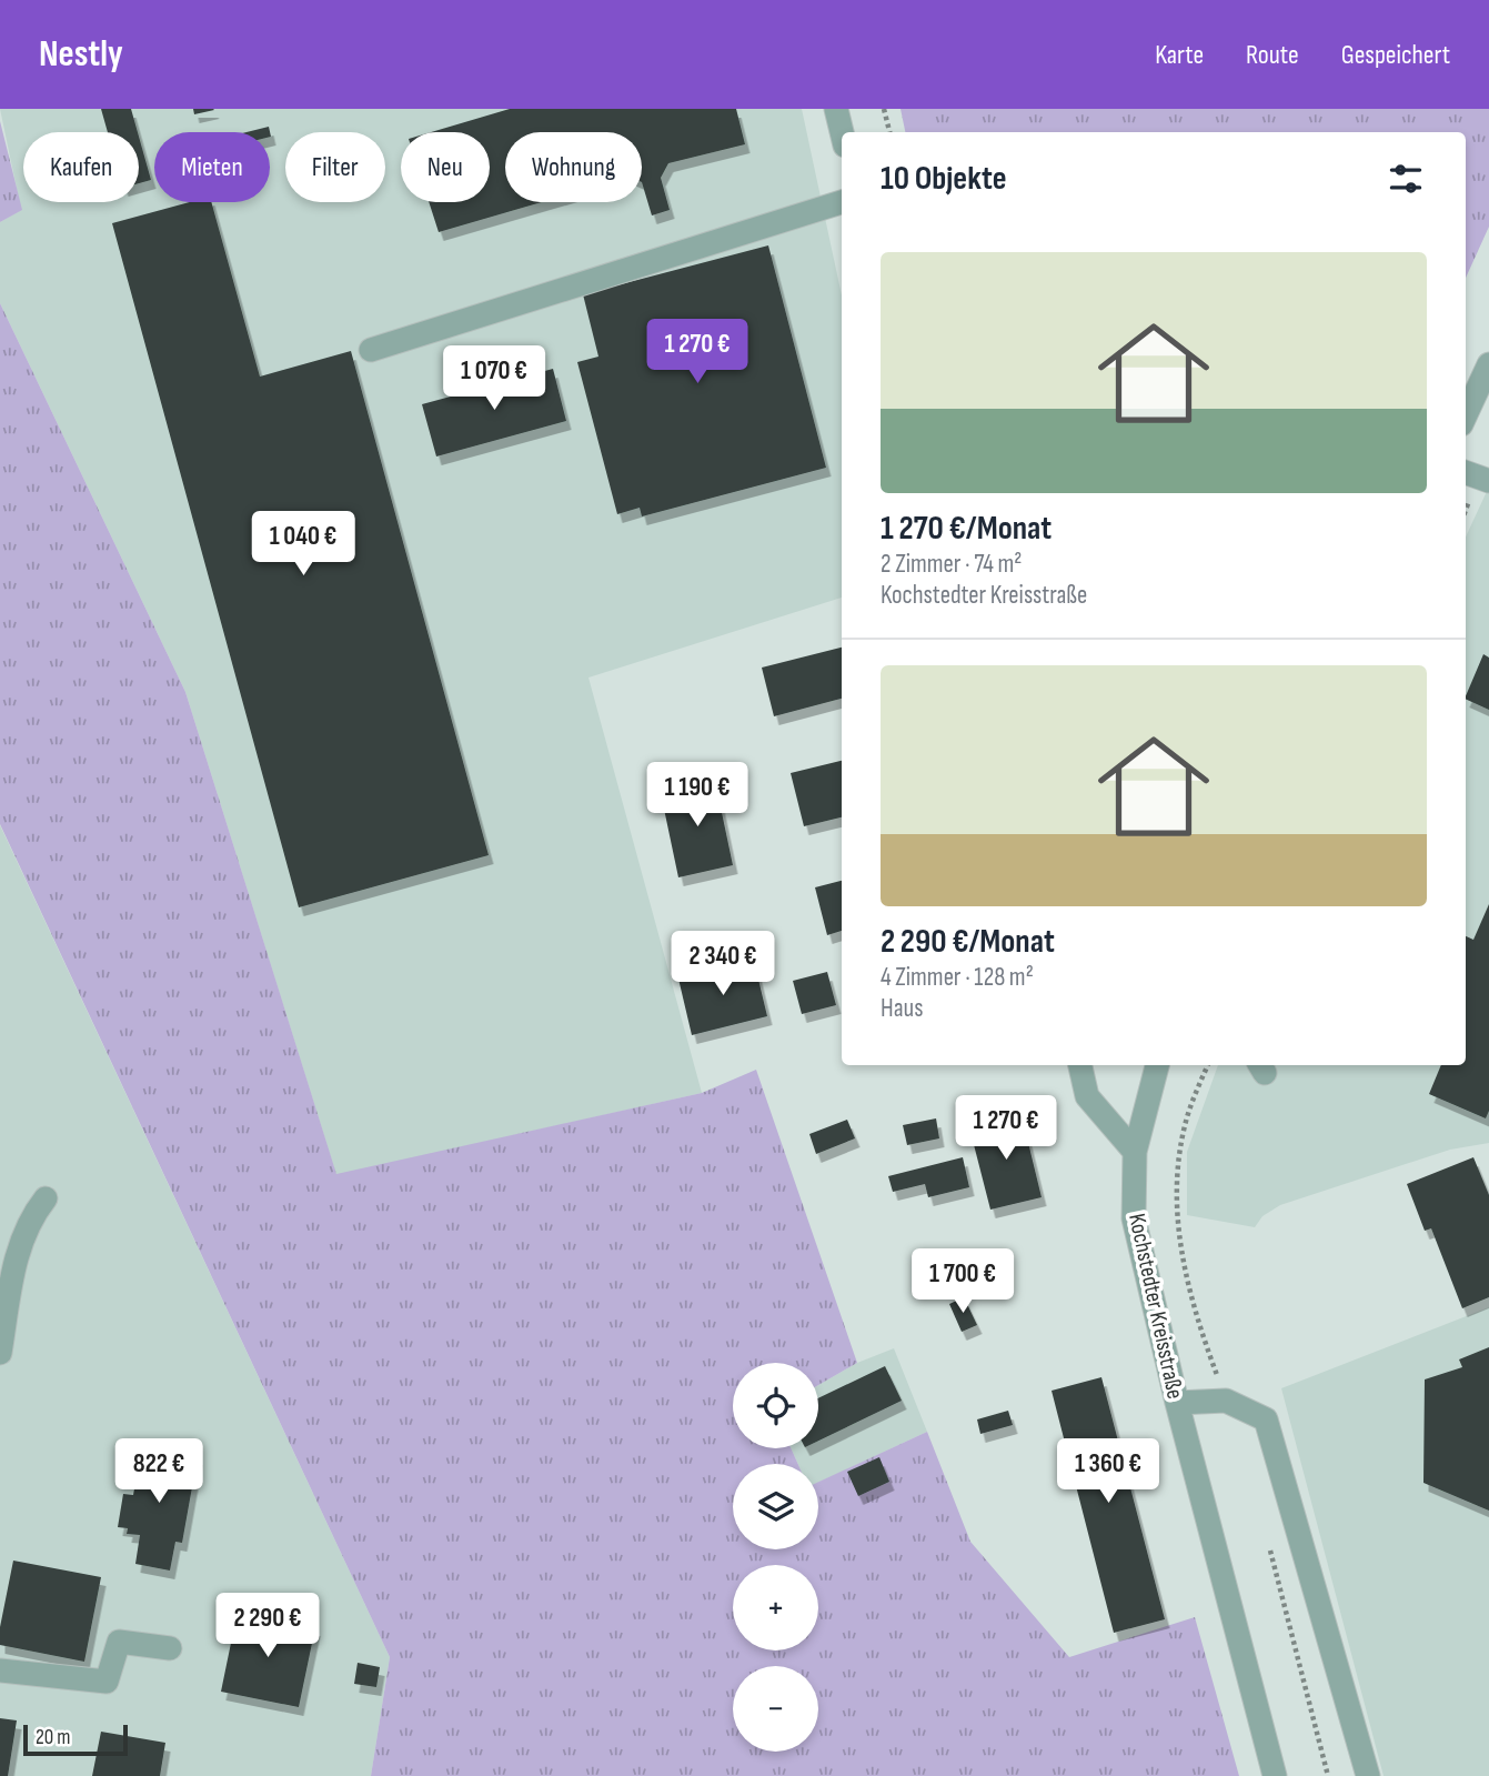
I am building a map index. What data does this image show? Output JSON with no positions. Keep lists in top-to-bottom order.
{
  "streets": {
    "street": ["Kochstedter Kreisstraße"]
  },
  "scale_bar": "20 m",
  "page": {
    "header": "Nestly",
    "nav": ["Karte", "Route", "Gespeichert"],
    "chip": [
      "Kaufen",
      "Mieten",
      "Filter",
      "Neu",
      "Wohnung"
    ],
    "heading": "10 Objekte",
    "list": [
      {
        "name": "1 270 €/Monat",
        "note": "2 Zimmer · 74 m² · Kochstedter Kreisstraße"
      },
      {
        "name": "2 290 €/Monat",
        "note": "4 Zimmer · 128 m² · Haus"
      }
    ],
    "price": [
      "1 270 €",
      "1 070 €",
      "1 040 €",
      "1 190 €",
      "2 340 €",
      "1 270 €",
      "1 700 €",
      "822 €",
      "1 360 €",
      "2 290 €"
    ],
    "map_buttons": ["+", "−"],
    "scale": "20 m"
  }
}
